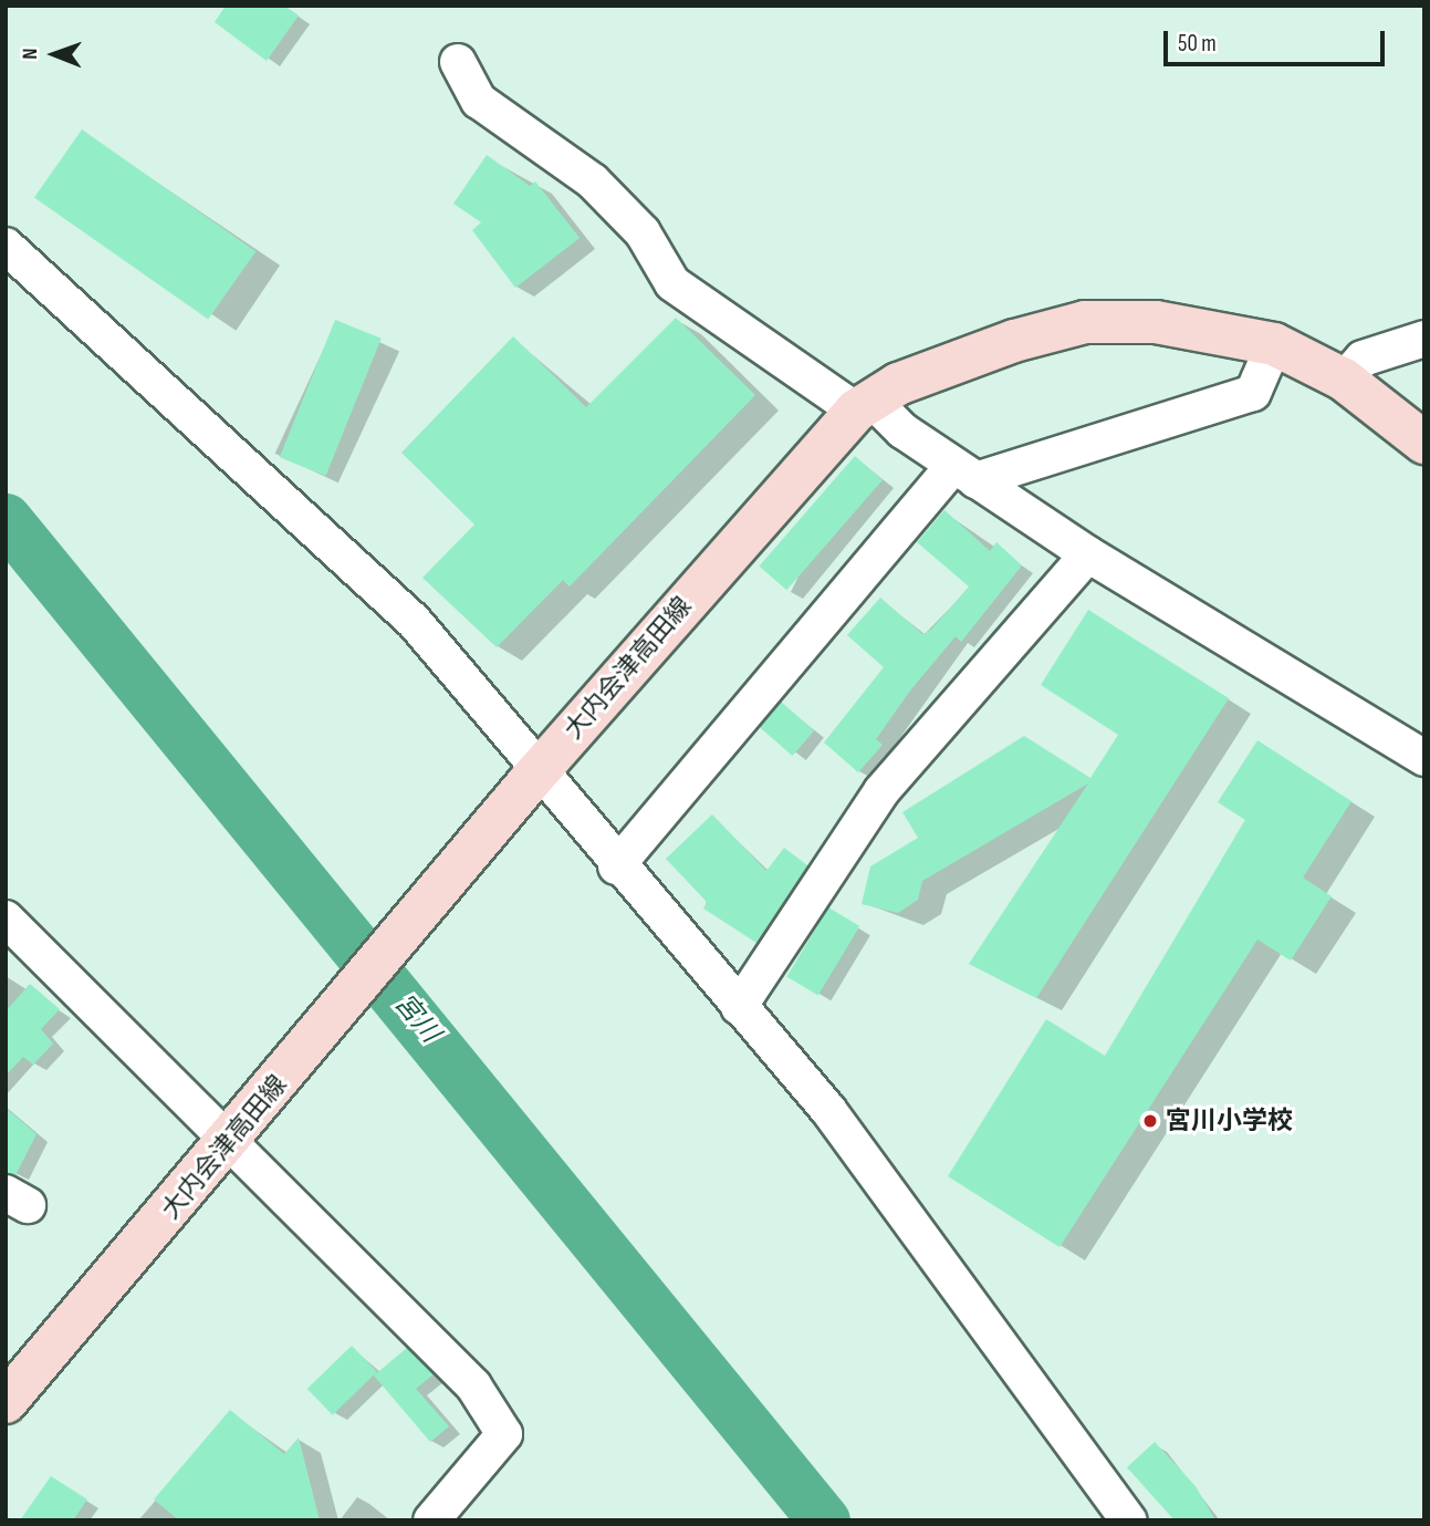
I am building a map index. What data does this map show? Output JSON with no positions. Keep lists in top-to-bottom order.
{
  "streets": {
    "main road": ["大内会津高田線"]
  },
  "water": ["宮川"],
  "places": ["宮川小学校"],
  "scale_bar": "50 m",
  "north": "left"
}
